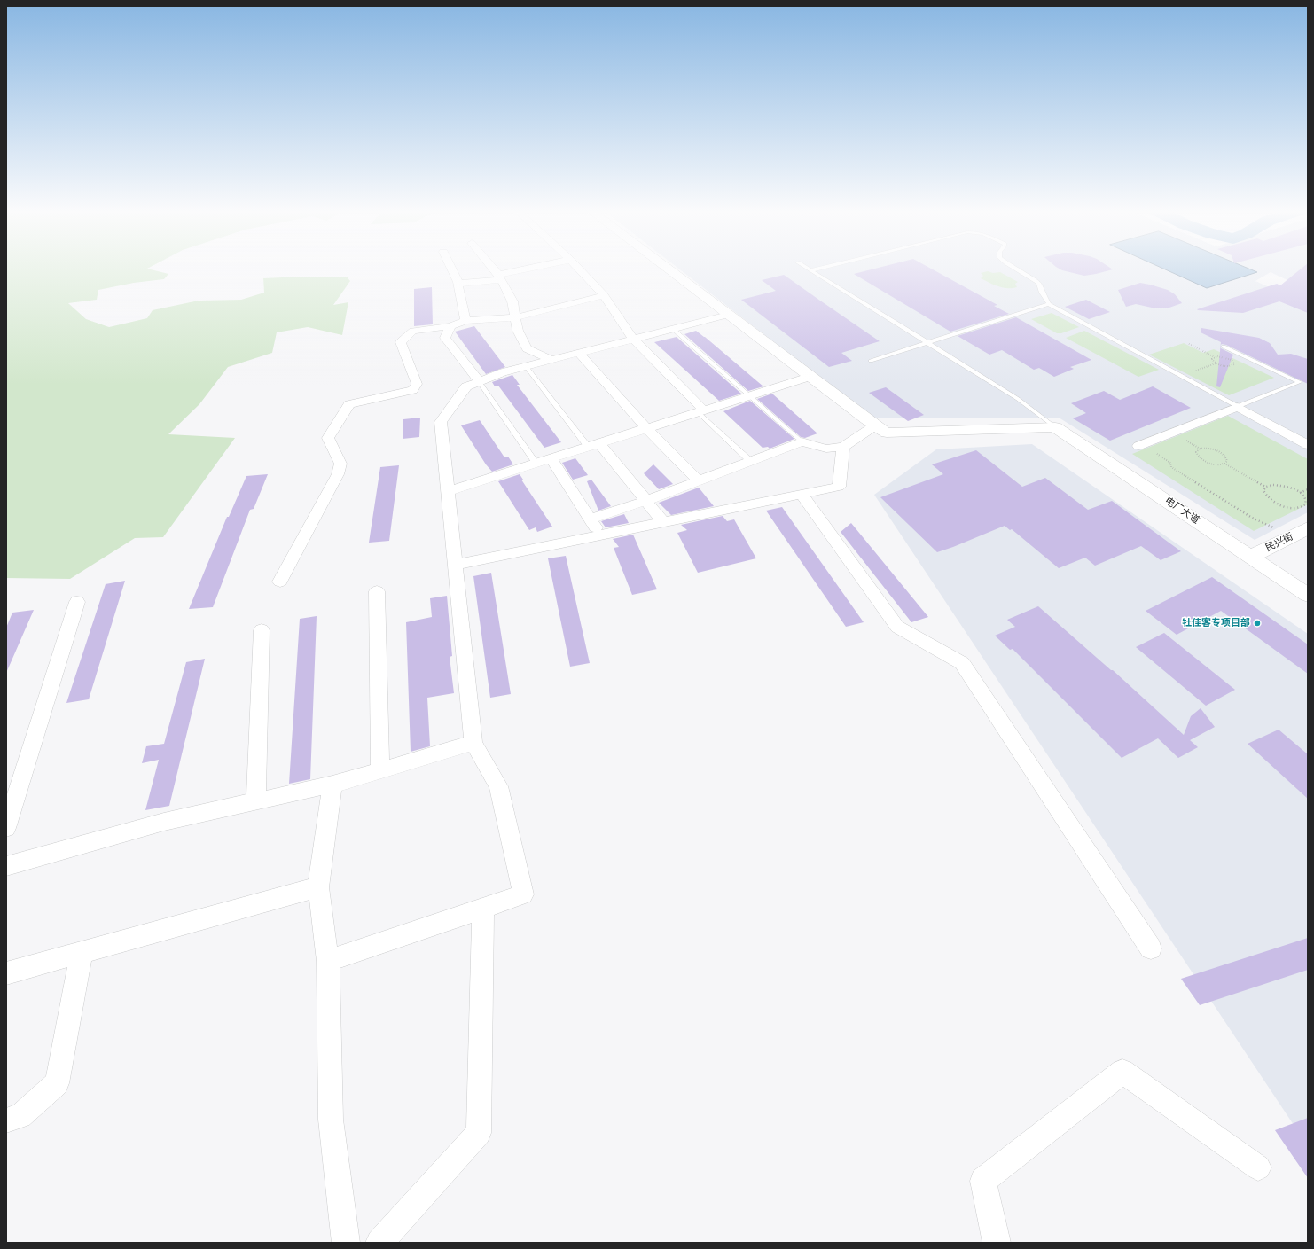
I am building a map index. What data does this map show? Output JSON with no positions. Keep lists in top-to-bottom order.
{
  "streets": {
    "street": ["电厂大道", "民兴街"]
  },
  "crossings": [
    ["电厂大道", "民兴街"]
  ],
  "places": ["牡佳客专项目部"]
}
